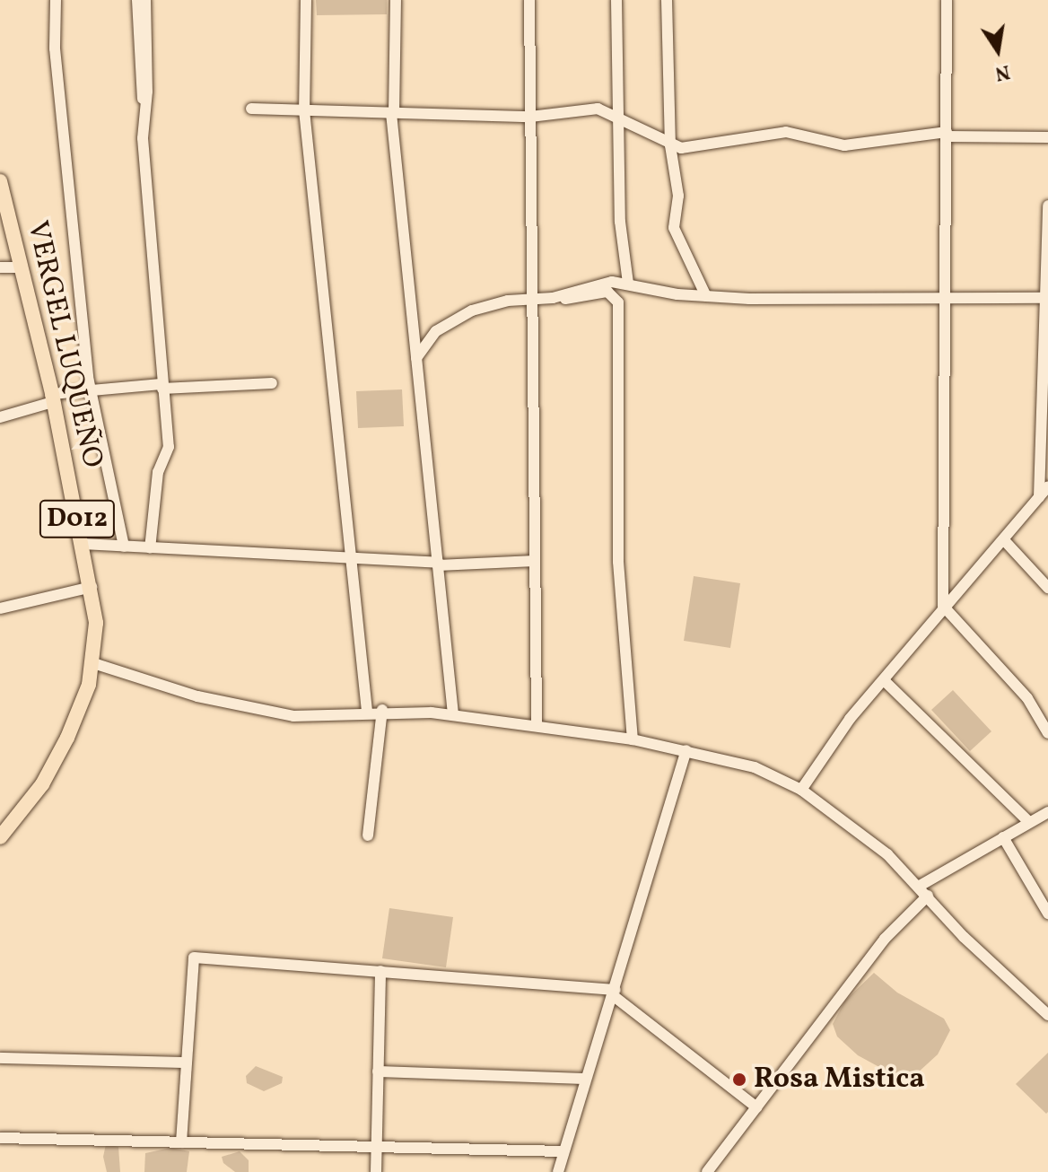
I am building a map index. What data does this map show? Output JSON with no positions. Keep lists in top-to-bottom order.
{
  "streets": {
    "main road": ["VERGEL LUQUEÑO", "D012"]
  },
  "places": ["Rosa Mistica"],
  "north": "bottom"
}
